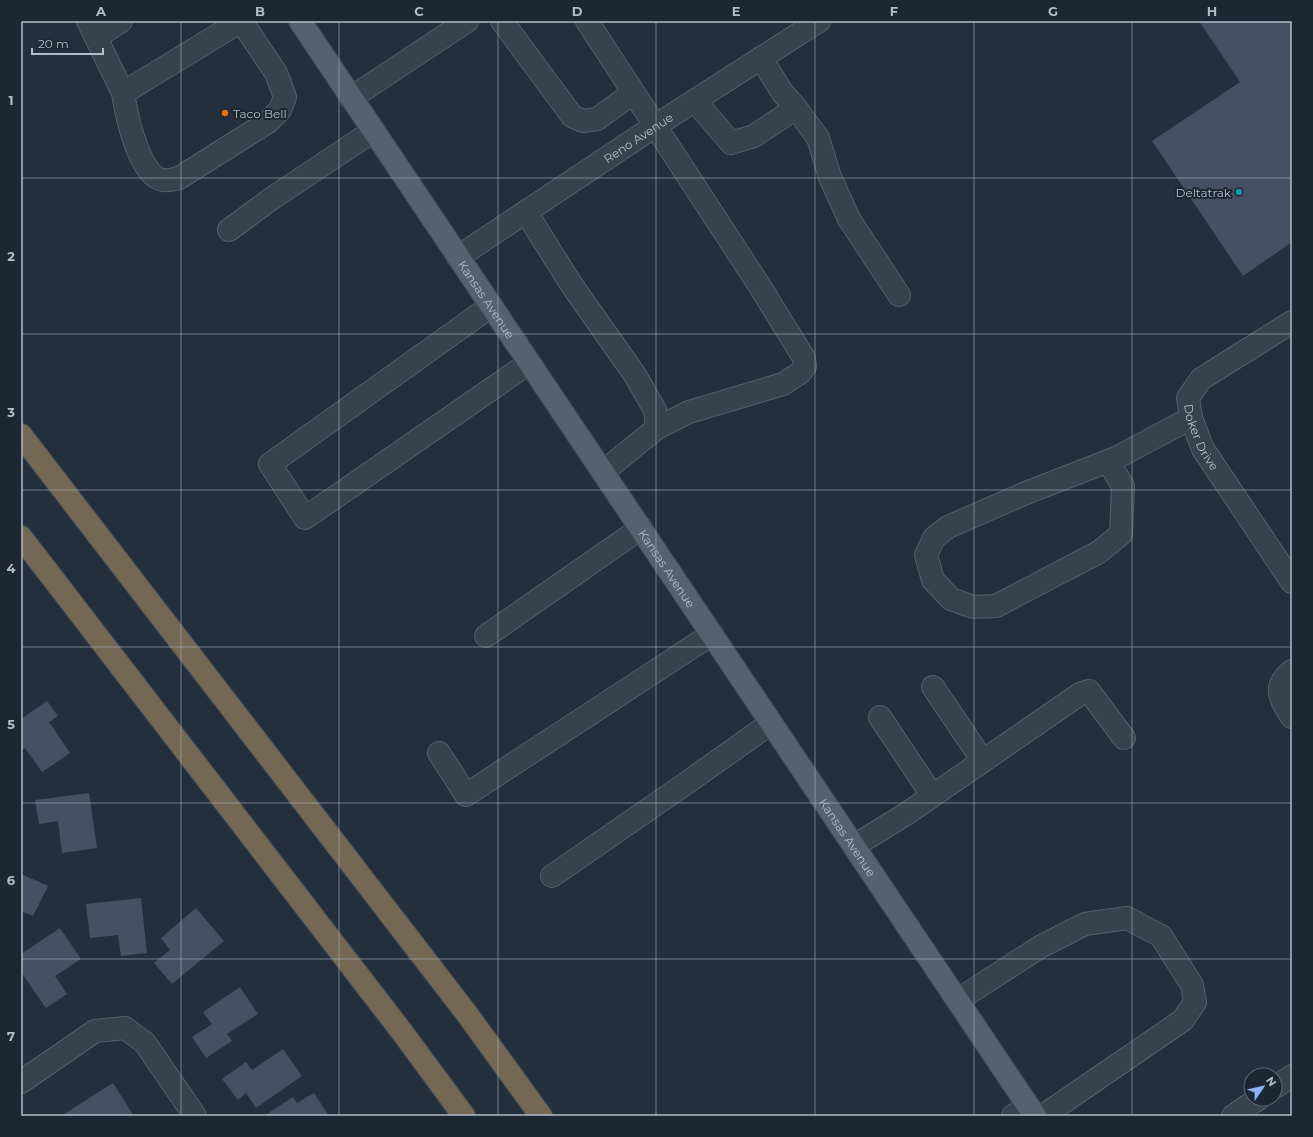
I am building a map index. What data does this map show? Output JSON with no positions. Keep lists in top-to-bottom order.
{
  "streets": {
    "main road": ["Kansas Avenue"],
    "street": ["Reno Avenue", "Doker Drive"]
  },
  "crossings": [
    ["Reno Avenue", "Kansas Avenue"]
  ],
  "places": ["Taco Bell", "Deltatrak"],
  "scale_bar": "20 m",
  "north": "top right",
  "grid": {
    "columns": [
      "A",
      "B",
      "C",
      "D",
      "E",
      "F",
      "G",
      "H"
    ],
    "rows": [
      "1",
      "2",
      "3",
      "4",
      "5",
      "6",
      "7"
    ]
  }
}
